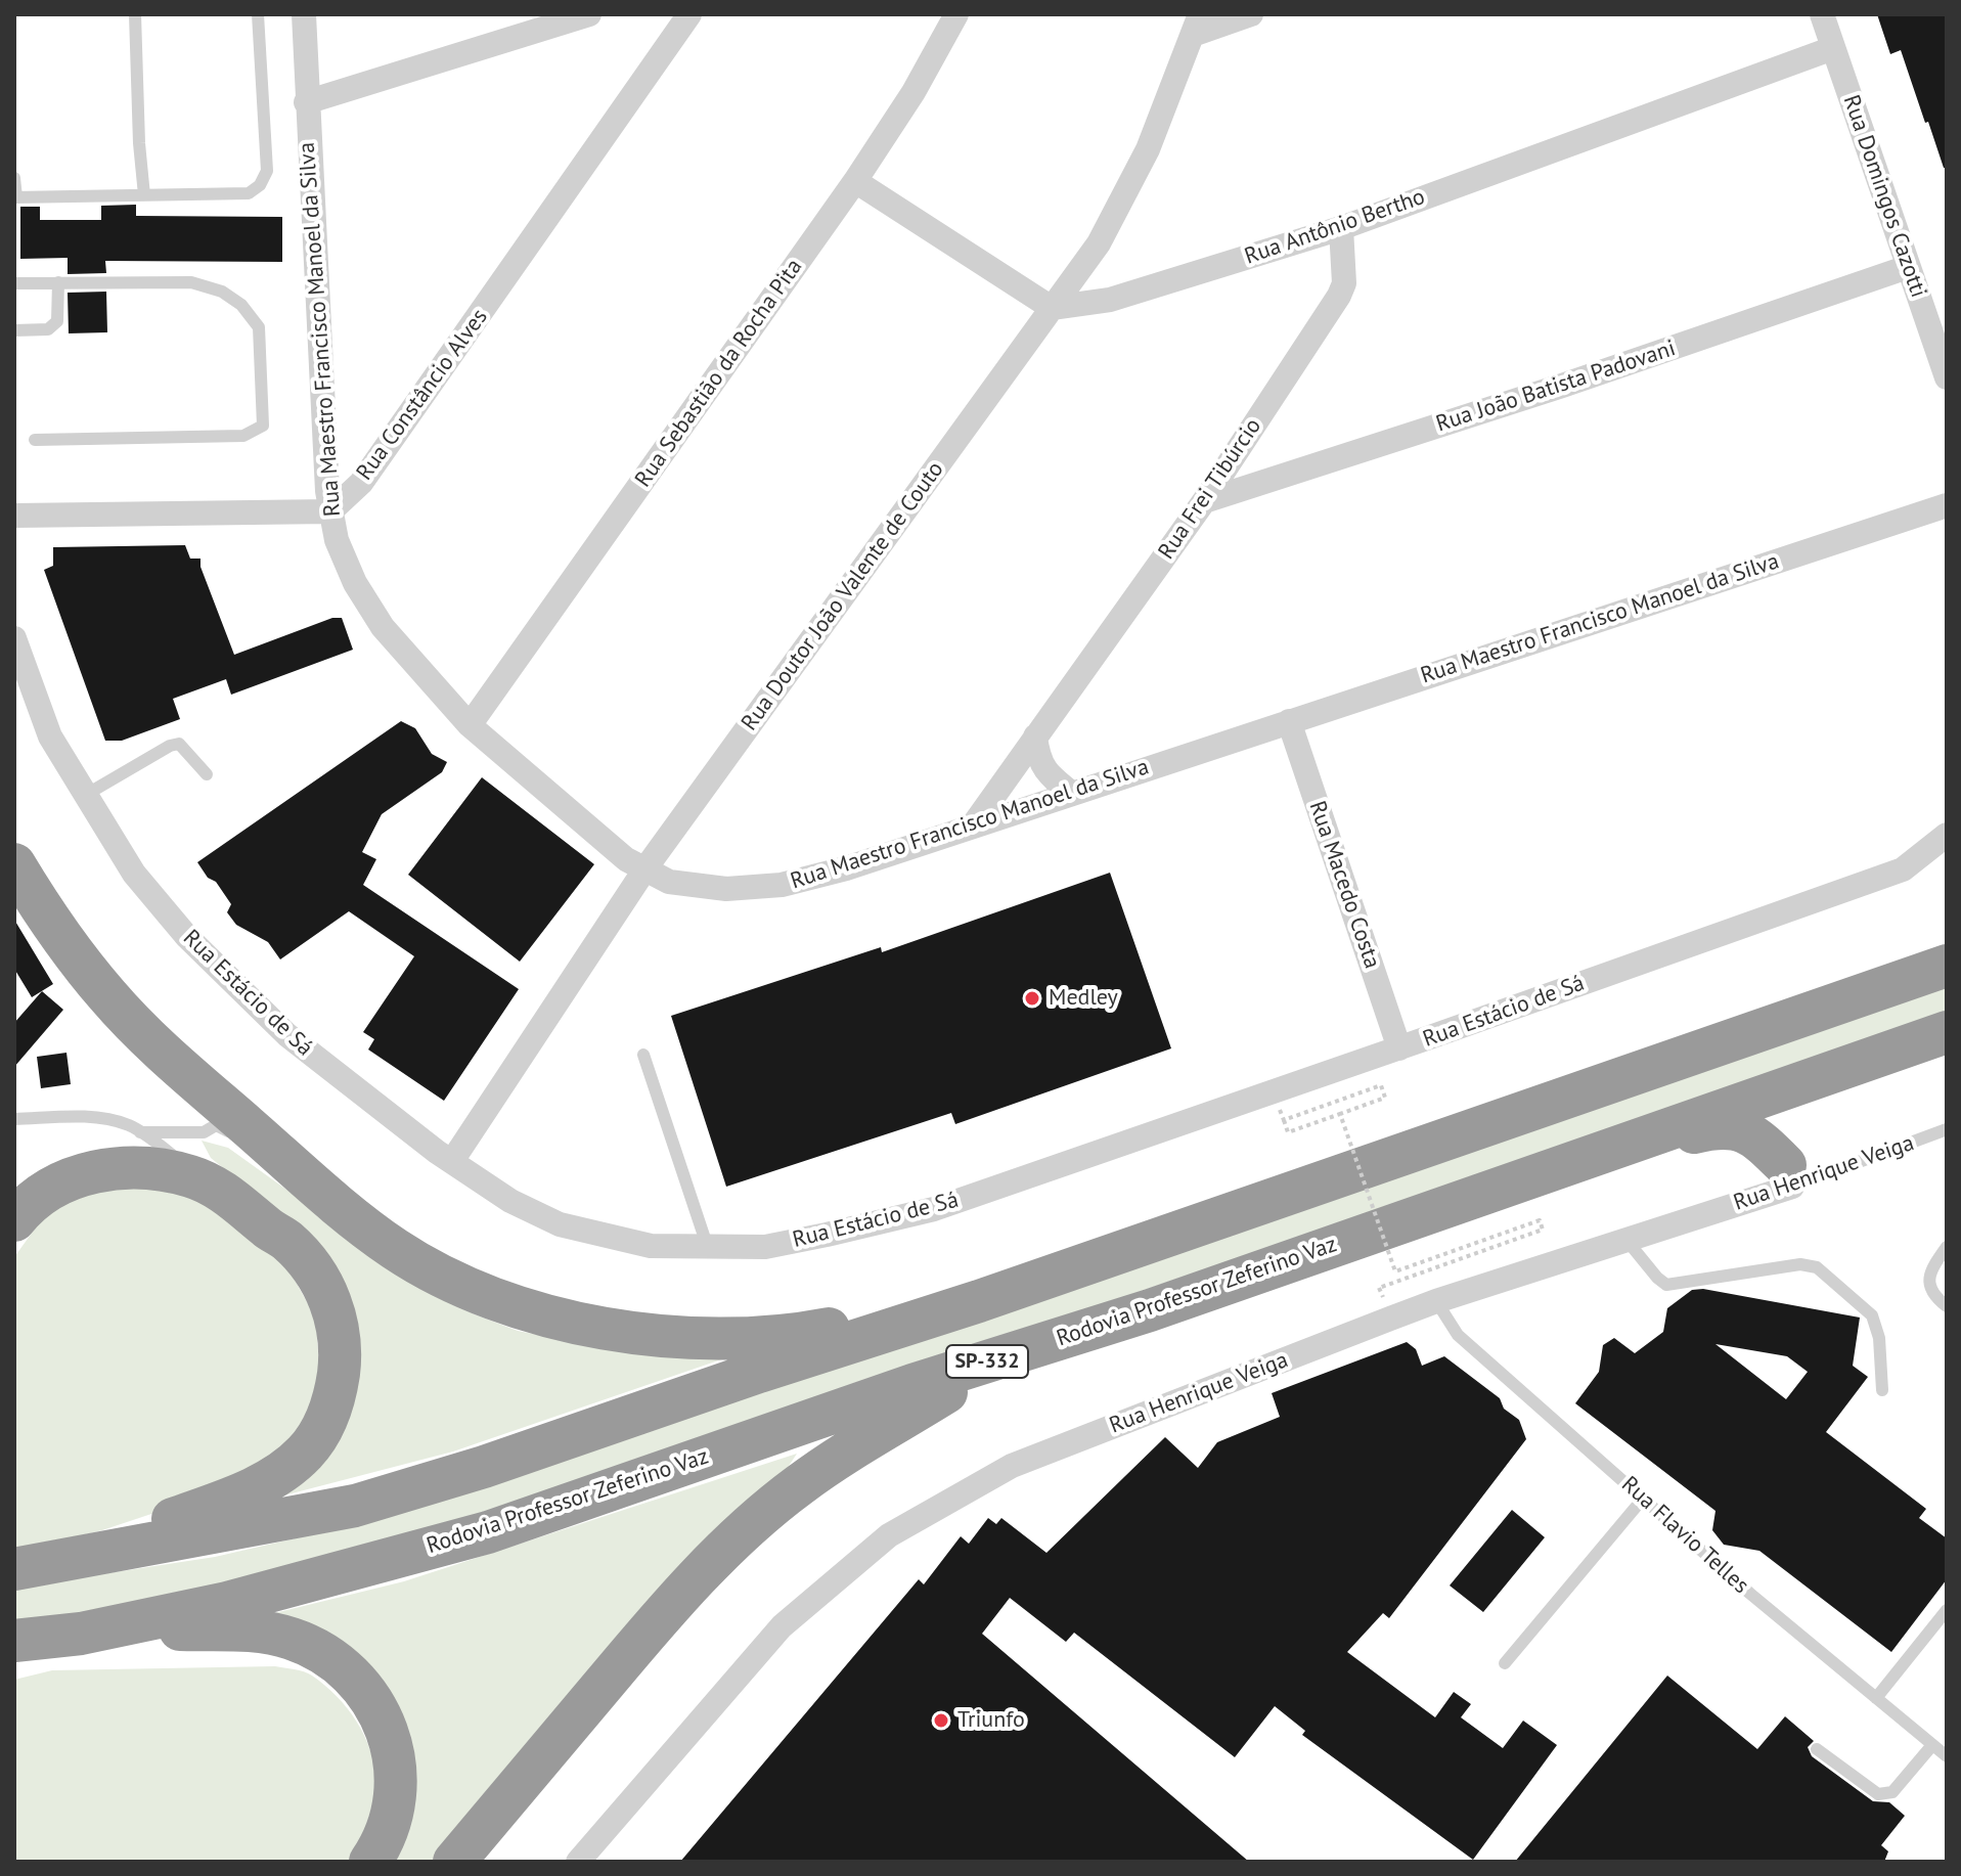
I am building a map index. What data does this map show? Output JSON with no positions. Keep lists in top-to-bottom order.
{
  "streets": {
    "highway": ["Rodovia Professor Zeferino Vaz", "SP-332"],
    "street": [
      "Rua Domingos Cazotti",
      "Rua Antônio Bertho",
      "Rua Maestro Francisco Manoel da Silva",
      "Rua Sebastião da Rocha Pita",
      "Rua João Batista Padovani",
      "Rua Constâncio Alves",
      "Rua Frei Tibúrcio",
      "Rua Doutor João Valente de Couto",
      "Rua Macedo Costa",
      "Rua Estácio de Sá",
      "Rua Henrique Veiga"
    ],
    "lane": ["Rua Flavio Telles"]
  },
  "crossings": [
    ["Rua Domingos Cazotti", "Rua Antônio Bertho"],
    ["Rua Domingos Cazotti", "Rua João Batista Padovani"],
    ["Rua Antônio Bertho", "Rua Frei Tibúrcio"],
    ["Rua Antônio Bertho", "Rua Doutor João Valente de Couto"],
    ["Rua Maestro Francisco Manoel da Silva", "Rua Sebastião da Rocha Pita"],
    ["Rua Maestro Francisco Manoel da Silva", "Rua Constâncio Alves"],
    ["Rua Maestro Francisco Manoel da Silva", "Rua Frei Tibúrcio"],
    ["Rua Maestro Francisco Manoel da Silva", "Rua Doutor João Valente de Couto"],
    ["Rua Maestro Francisco Manoel da Silva", "Rua Macedo Costa"],
    ["Rua João Batista Padovani", "Rua Frei Tibúrcio"],
    ["Rua Doutor João Valente de Couto", "Rua Estácio de Sá"],
    ["Rua Macedo Costa", "Rua Estácio de Sá"],
    ["Rua Henrique Veiga", "Rua Flavio Telles"]
  ],
  "places": ["Medley", "Triunfo"]
}
